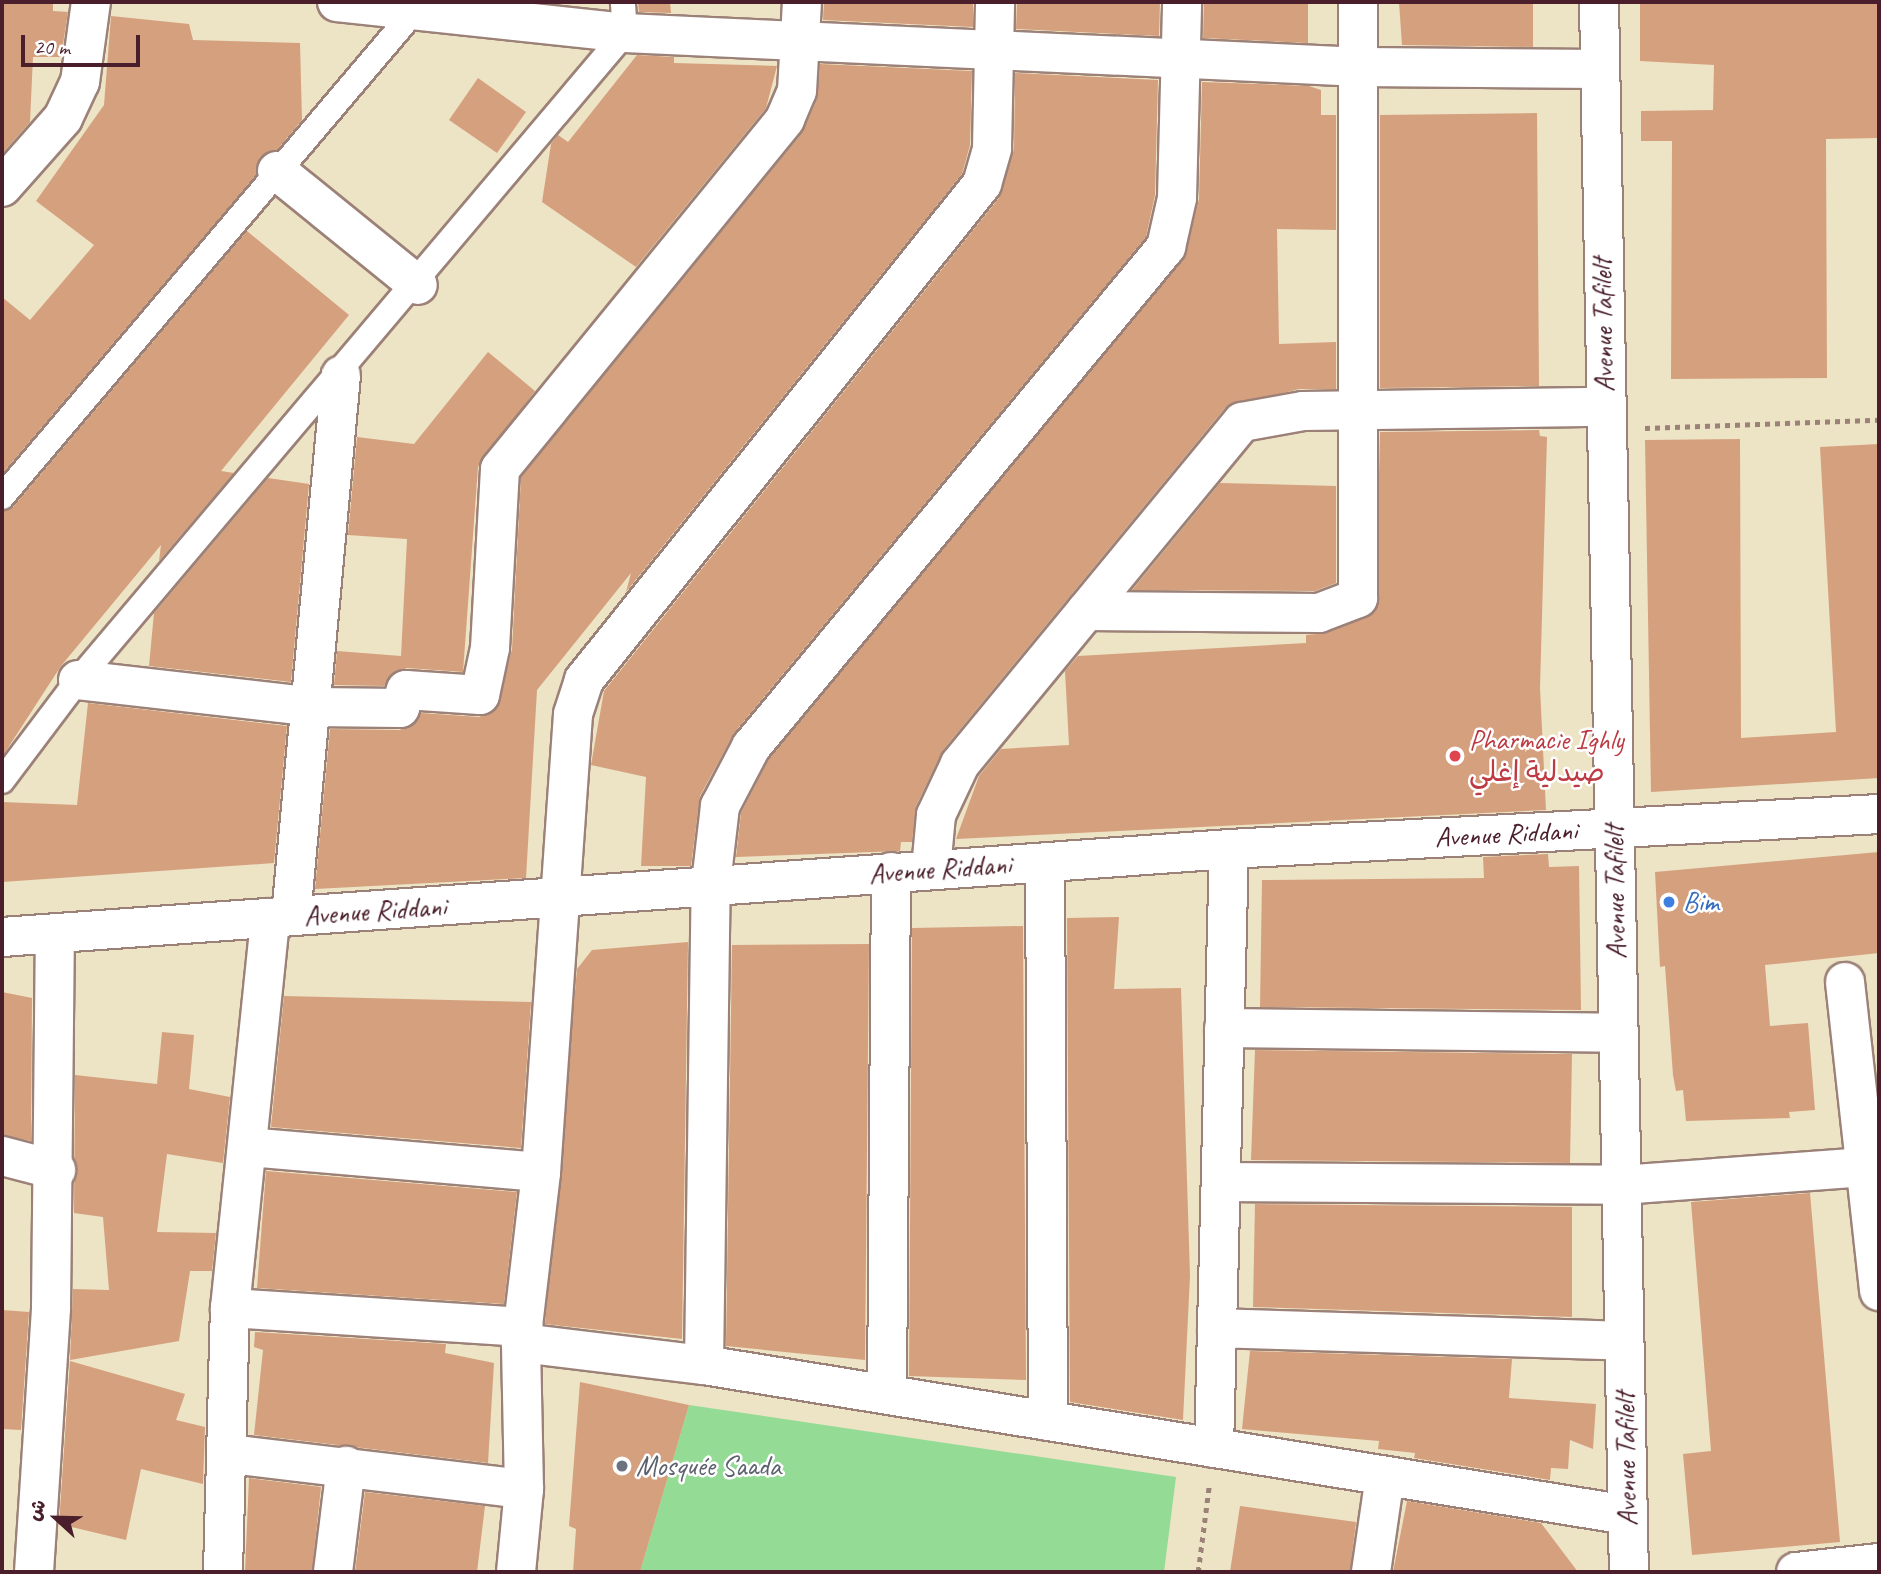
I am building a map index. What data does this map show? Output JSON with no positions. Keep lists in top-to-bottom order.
{
  "streets": {
    "street": ["Avenue Tafilelt", "Avenue Riddani"]
  },
  "crossings": [
    ["Avenue Tafilelt", "Avenue Riddani"]
  ],
  "places": ["Pharmacie Ighly صيدلية إغلي", "Bim", "Mosquée Saada"],
  "scale_bar": "20 m",
  "north": "left"
}
